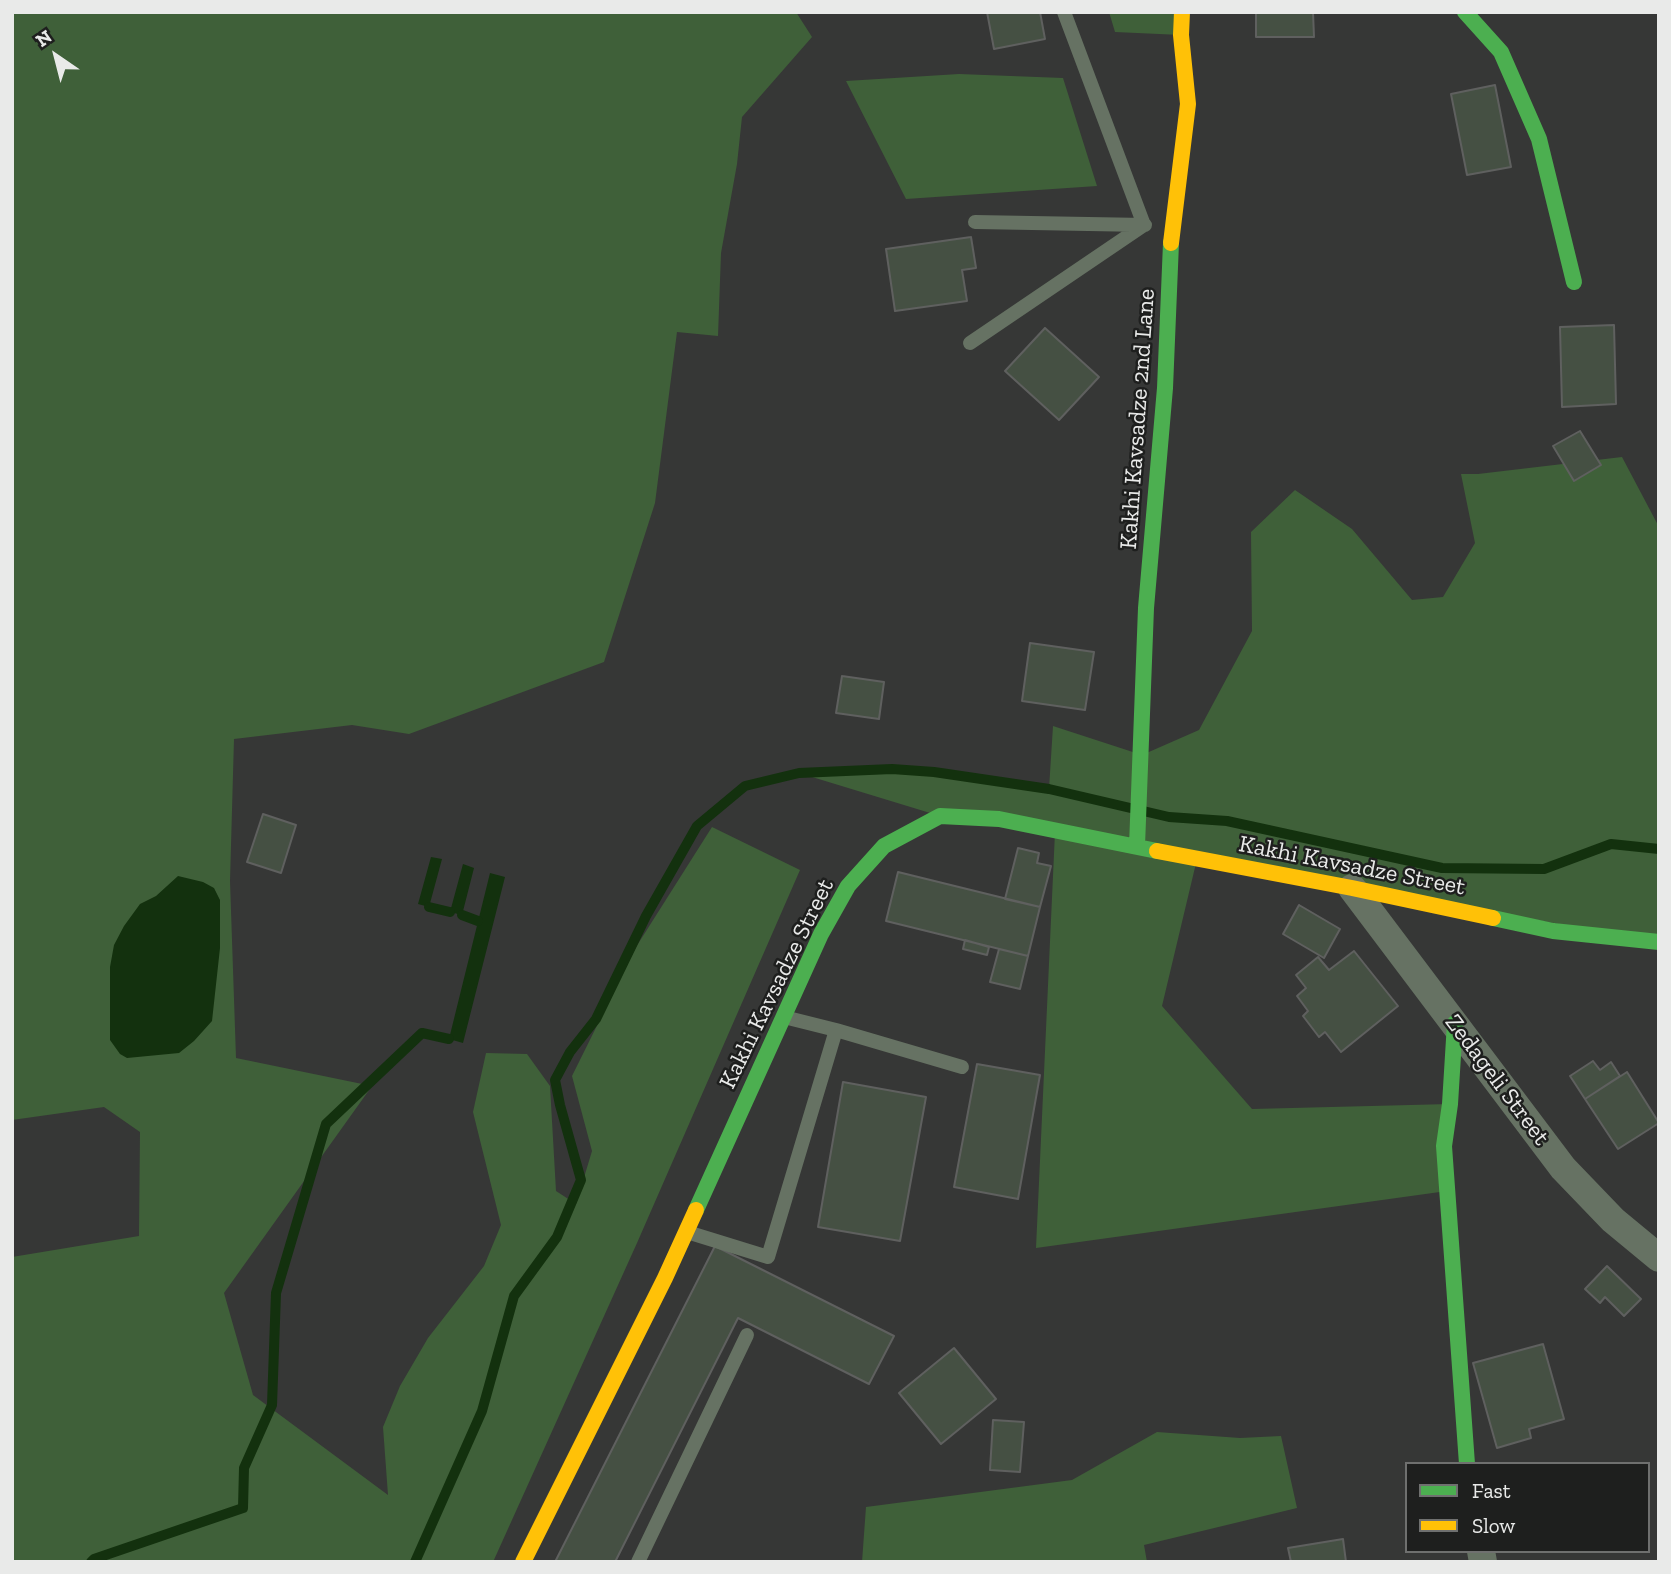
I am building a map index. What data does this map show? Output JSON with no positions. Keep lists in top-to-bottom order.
{
  "streets": {
    "street": ["Kakhi Kavsadze 2nd Lane", "Kakhi Kavsadze Street", "Zedageli Street"]
  },
  "crossings": [
    ["Kakhi Kavsadze 2nd Lane", "Kakhi Kavsadze Street"],
    ["Kakhi Kavsadze Street", "Zedageli Street"]
  ],
  "legend": ["Fast", "Slow"],
  "north": "top left"
}
